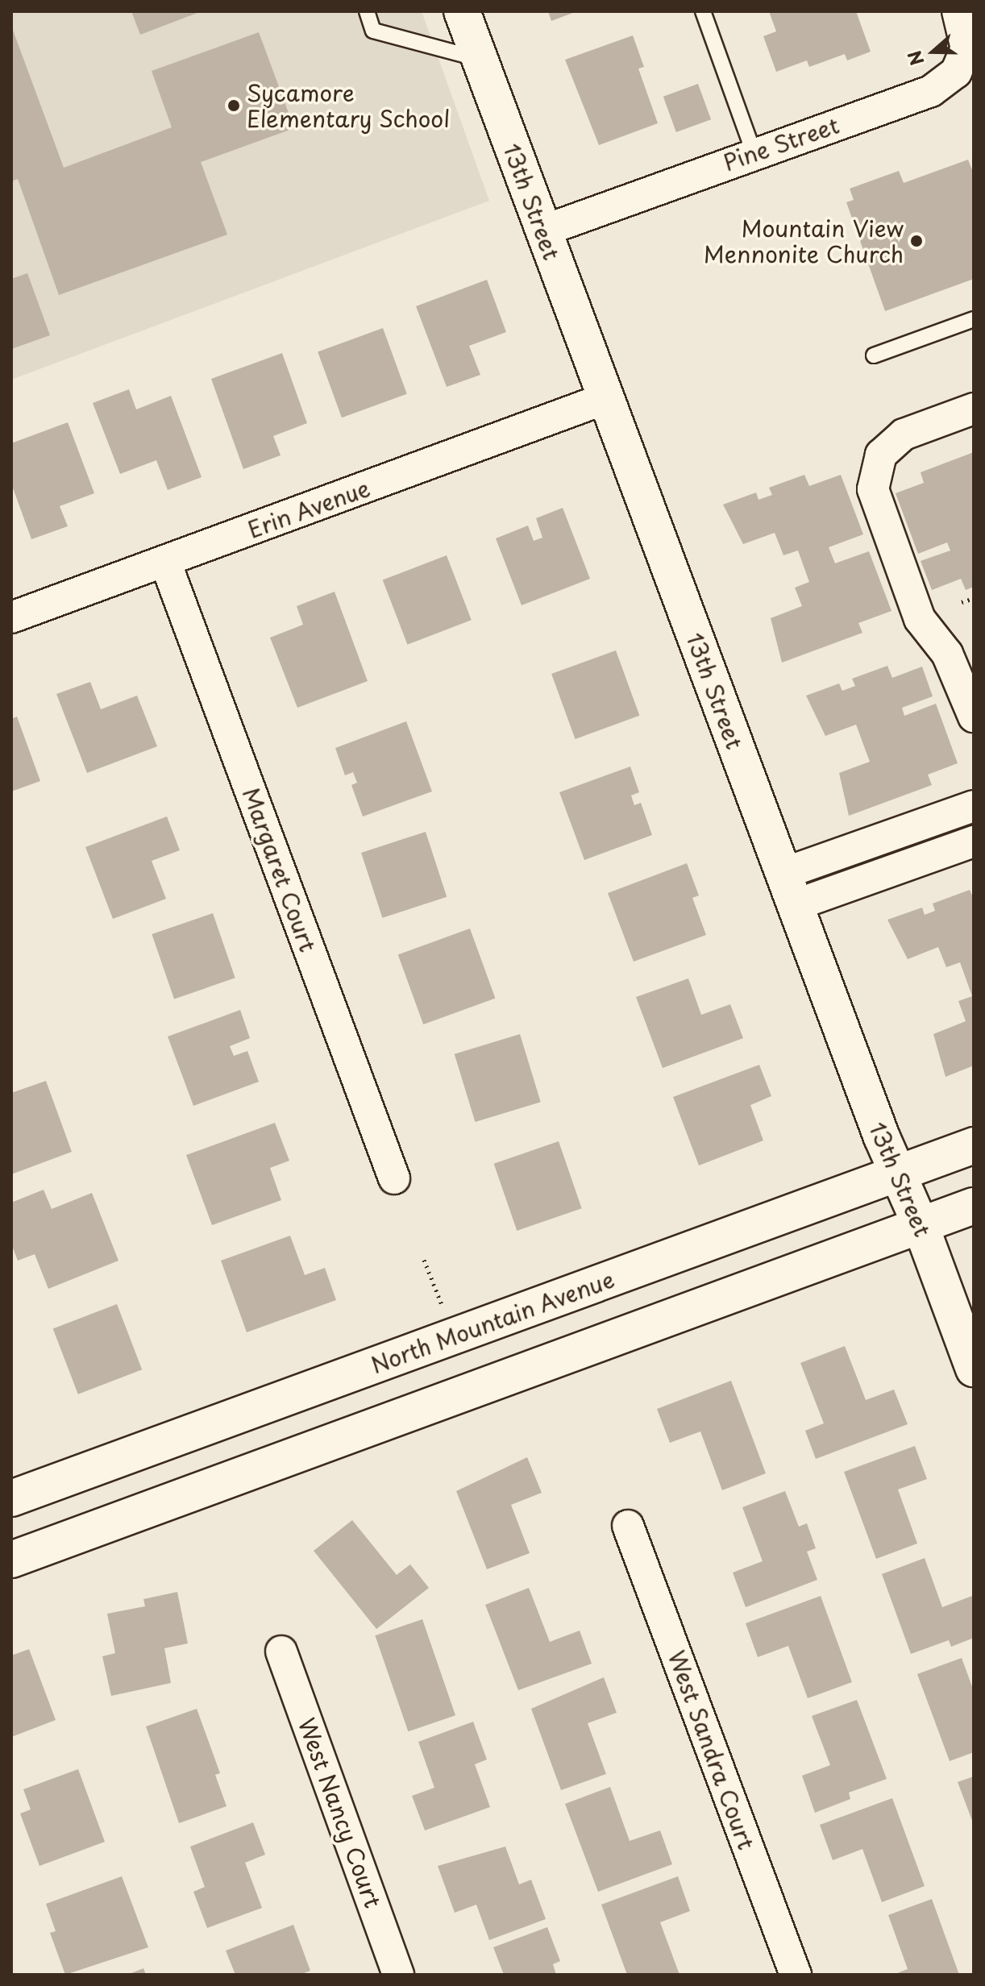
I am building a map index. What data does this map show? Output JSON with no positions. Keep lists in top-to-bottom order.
{
  "streets": {
    "main road": ["13th Street", "North Mountain Avenue"],
    "street": [
      "Pine Street",
      "Erin Avenue",
      "Margaret Court",
      "West Sandra Court",
      "West Nancy Court"
    ]
  },
  "crossings": [
    ["Pine Street", "13th Street"],
    ["13th Street", "Erin Avenue"],
    ["13th Street", "North Mountain Avenue"],
    ["Erin Avenue", "Margaret Court"]
  ],
  "places": ["Sycamore Elementary School", "Mountain View Mennonite Church"],
  "north": "left"
}
